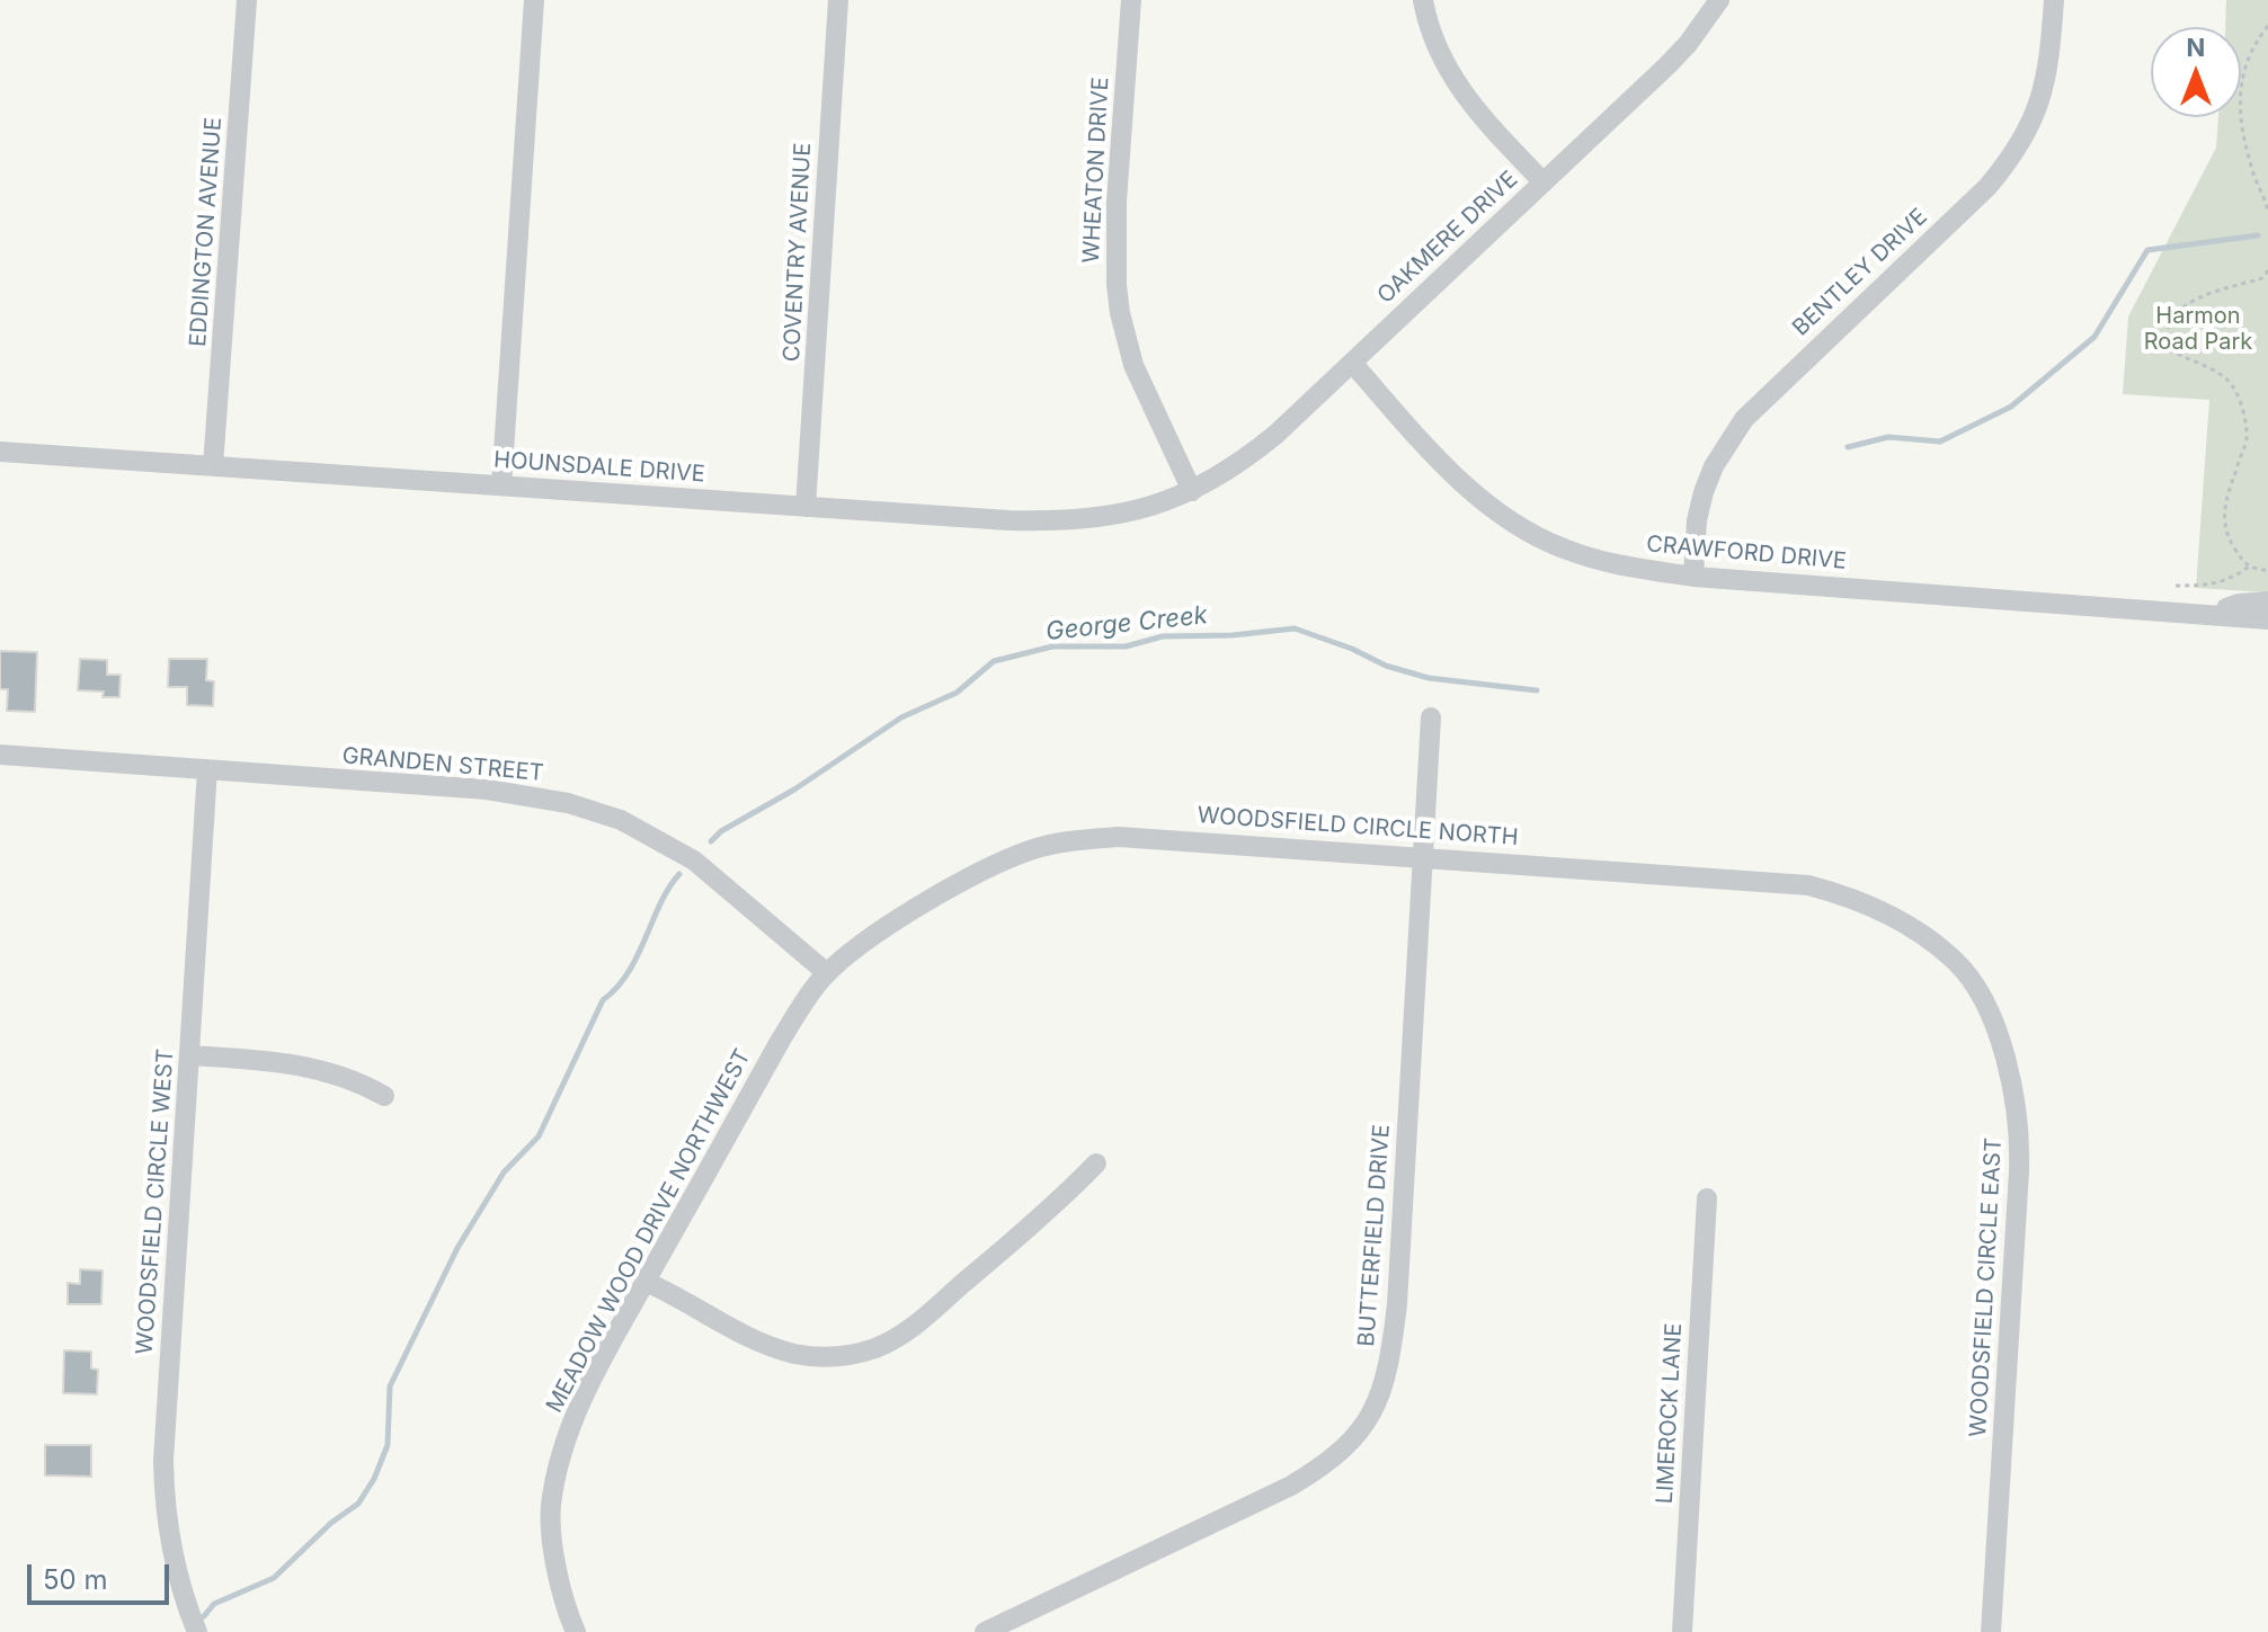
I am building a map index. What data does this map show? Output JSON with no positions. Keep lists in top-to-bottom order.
{
  "streets": {
    "street": [
      "WHEATON DRIVE",
      "EDDINGTON AVENUE",
      "OAKMERE DRIVE",
      "COVENTRY AVENUE",
      "BENTLEY DRIVE",
      "HOUNSDALE DRIVE",
      "CRAWFORD DRIVE",
      "GRANDEN STREET",
      "WOODSFIELD CIRCLE NORTH",
      "WOODSFIELD CIRCLE WEST",
      "MEADOW WOOD DRIVE NORTHWEST",
      "BUTTERFIELD DRIVE",
      "WOODSFIELD CIRCLE EAST",
      "LIMEROCK LANE"
    ]
  },
  "crossings": [
    ["WHEATON DRIVE", "OAKMERE DRIVE"],
    ["WHEATON DRIVE", "HOUNSDALE DRIVE"],
    ["EDDINGTON AVENUE", "HOUNSDALE DRIVE"],
    ["OAKMERE DRIVE", "HOUNSDALE DRIVE"],
    ["OAKMERE DRIVE", "CRAWFORD DRIVE"],
    ["COVENTRY AVENUE", "HOUNSDALE DRIVE"],
    ["BENTLEY DRIVE", "CRAWFORD DRIVE"],
    ["GRANDEN STREET", "WOODSFIELD CIRCLE NORTH"],
    ["GRANDEN STREET", "WOODSFIELD CIRCLE WEST"],
    ["GRANDEN STREET", "MEADOW WOOD DRIVE NORTHWEST"],
    ["WOODSFIELD CIRCLE NORTH", "MEADOW WOOD DRIVE NORTHWEST"],
    ["WOODSFIELD CIRCLE NORTH", "BUTTERFIELD DRIVE"],
    ["WOODSFIELD CIRCLE NORTH", "WOODSFIELD CIRCLE EAST"]
  ],
  "water": ["George Creek"],
  "parks": ["Harmon Road Park"],
  "scale_bar": "50 m",
  "north": "top"
}
